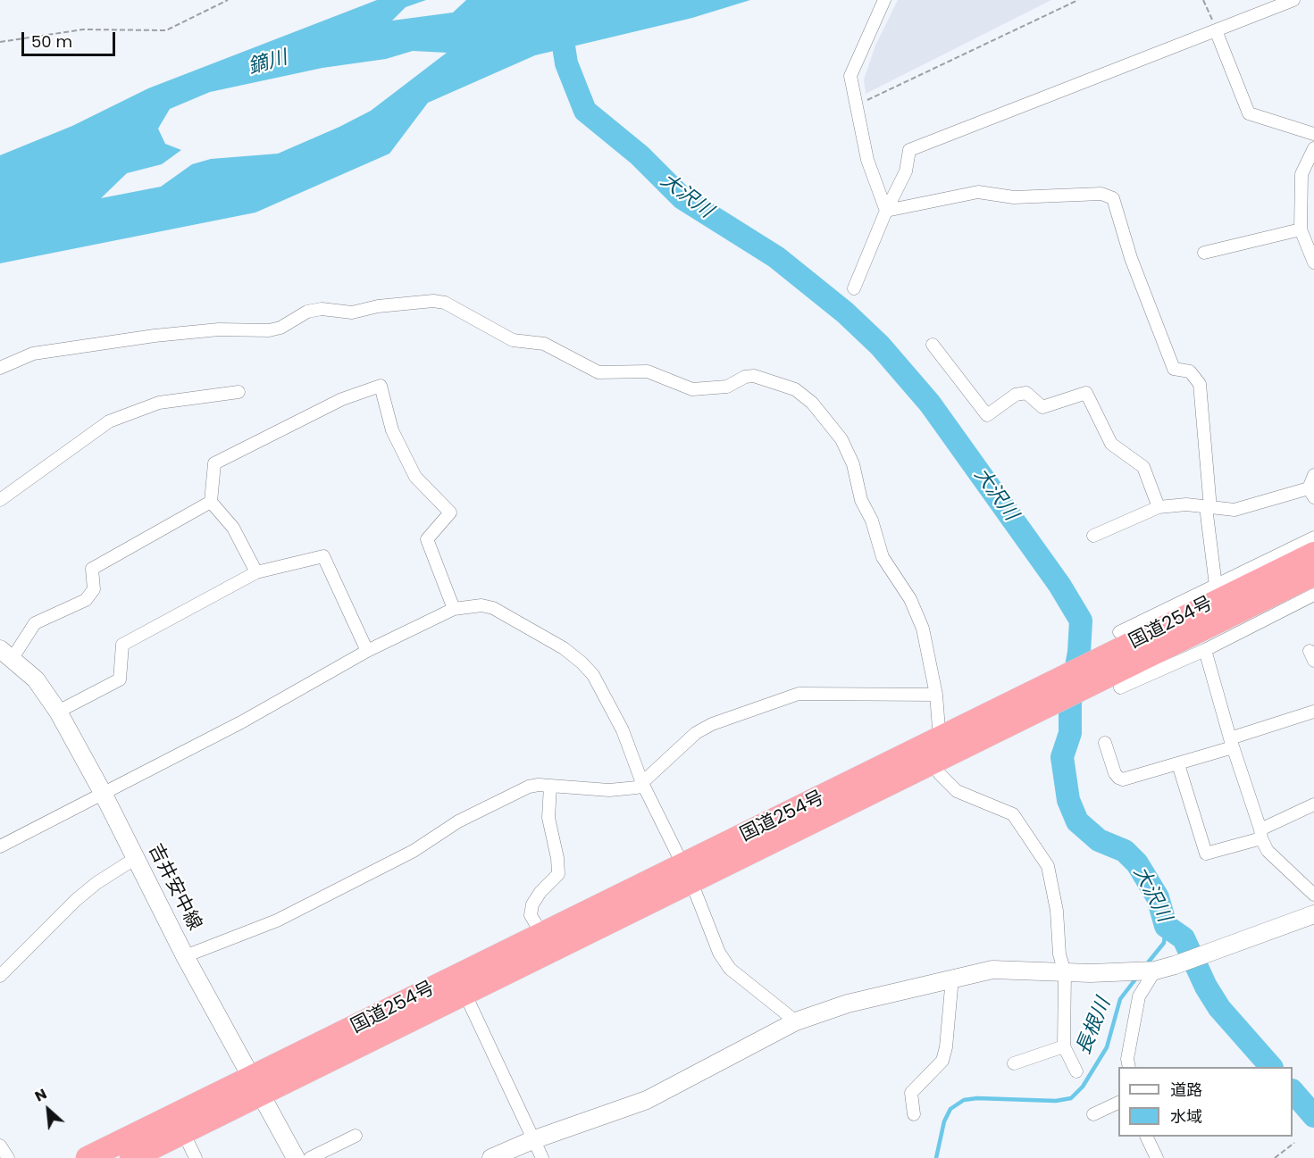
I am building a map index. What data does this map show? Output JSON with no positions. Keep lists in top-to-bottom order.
{
  "streets": {
    "highway": ["国道254号"],
    "street": ["吉井安中線"]
  },
  "crossings": [
    ["国道254号", "吉井安中線"]
  ],
  "water": ["鏑川", "大沢川", "長根川"],
  "legend": ["道路", "水域"],
  "scale_bar": "50 m",
  "north": "top left"
}
